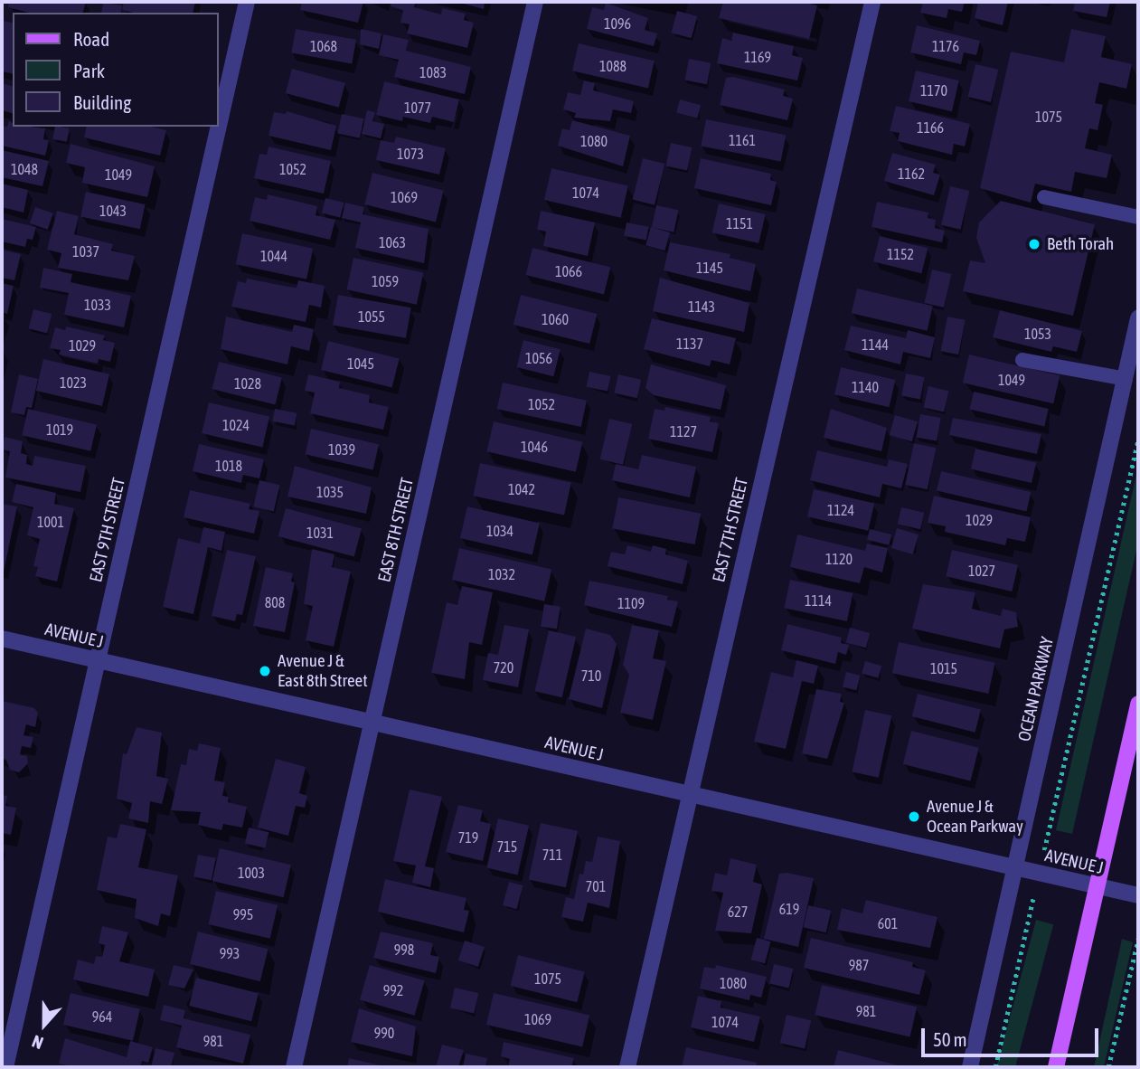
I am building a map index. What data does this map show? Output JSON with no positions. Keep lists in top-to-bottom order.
{
  "streets": {
    "street": [
      "EAST 9TH STREET",
      "EAST 8TH STREET",
      "EAST 7TH STREET",
      "AVENUE J",
      "OCEAN PARKWAY"
    ]
  },
  "crossings": [
    ["EAST 9TH STREET", "AVENUE J"],
    ["EAST 8TH STREET", "AVENUE J"],
    ["EAST 7TH STREET", "AVENUE J"],
    ["AVENUE J", "OCEAN PARKWAY"]
  ],
  "places": ["Beth Torah", "Avenue J & East 8th Street", "Avenue J & Ocean Parkway"],
  "house_numbers": [
    "1096",
    "1068",
    "1176",
    "1169",
    "1088",
    "1083",
    "1170",
    "1077",
    "1075",
    "1166",
    "1161",
    "1080",
    "1073",
    "1048",
    "1052",
    "1162",
    "1049",
    "1074",
    "1069",
    "1043",
    "1151",
    "1063",
    "1037",
    "1152",
    "1044",
    "1145",
    "1066",
    "1059",
    "1033",
    "1143",
    "1055",
    "1060",
    "1053",
    "1137",
    "1144",
    "1029",
    "1056",
    "1045",
    "1049",
    "1023",
    "1028",
    "1140",
    "1052",
    "1024",
    "1019",
    "1127",
    "1046",
    "1039",
    "1018",
    "1042",
    "1035",
    "1124",
    "1029",
    "1001",
    "1034",
    "1031",
    "1120",
    "1027",
    "1032",
    "1114",
    "808",
    "1109",
    "720",
    "1015",
    "710",
    "719",
    "715",
    "711",
    "1003",
    "701",
    "619",
    "627",
    "995",
    "601",
    "998",
    "993",
    "987",
    "1075",
    "1080",
    "992",
    "981",
    "964",
    "1069",
    "1074",
    "990",
    "981"
  ],
  "legend": ["Road", "Park", "Building"],
  "scale_bar": "50 m",
  "north": "bottom"
}
